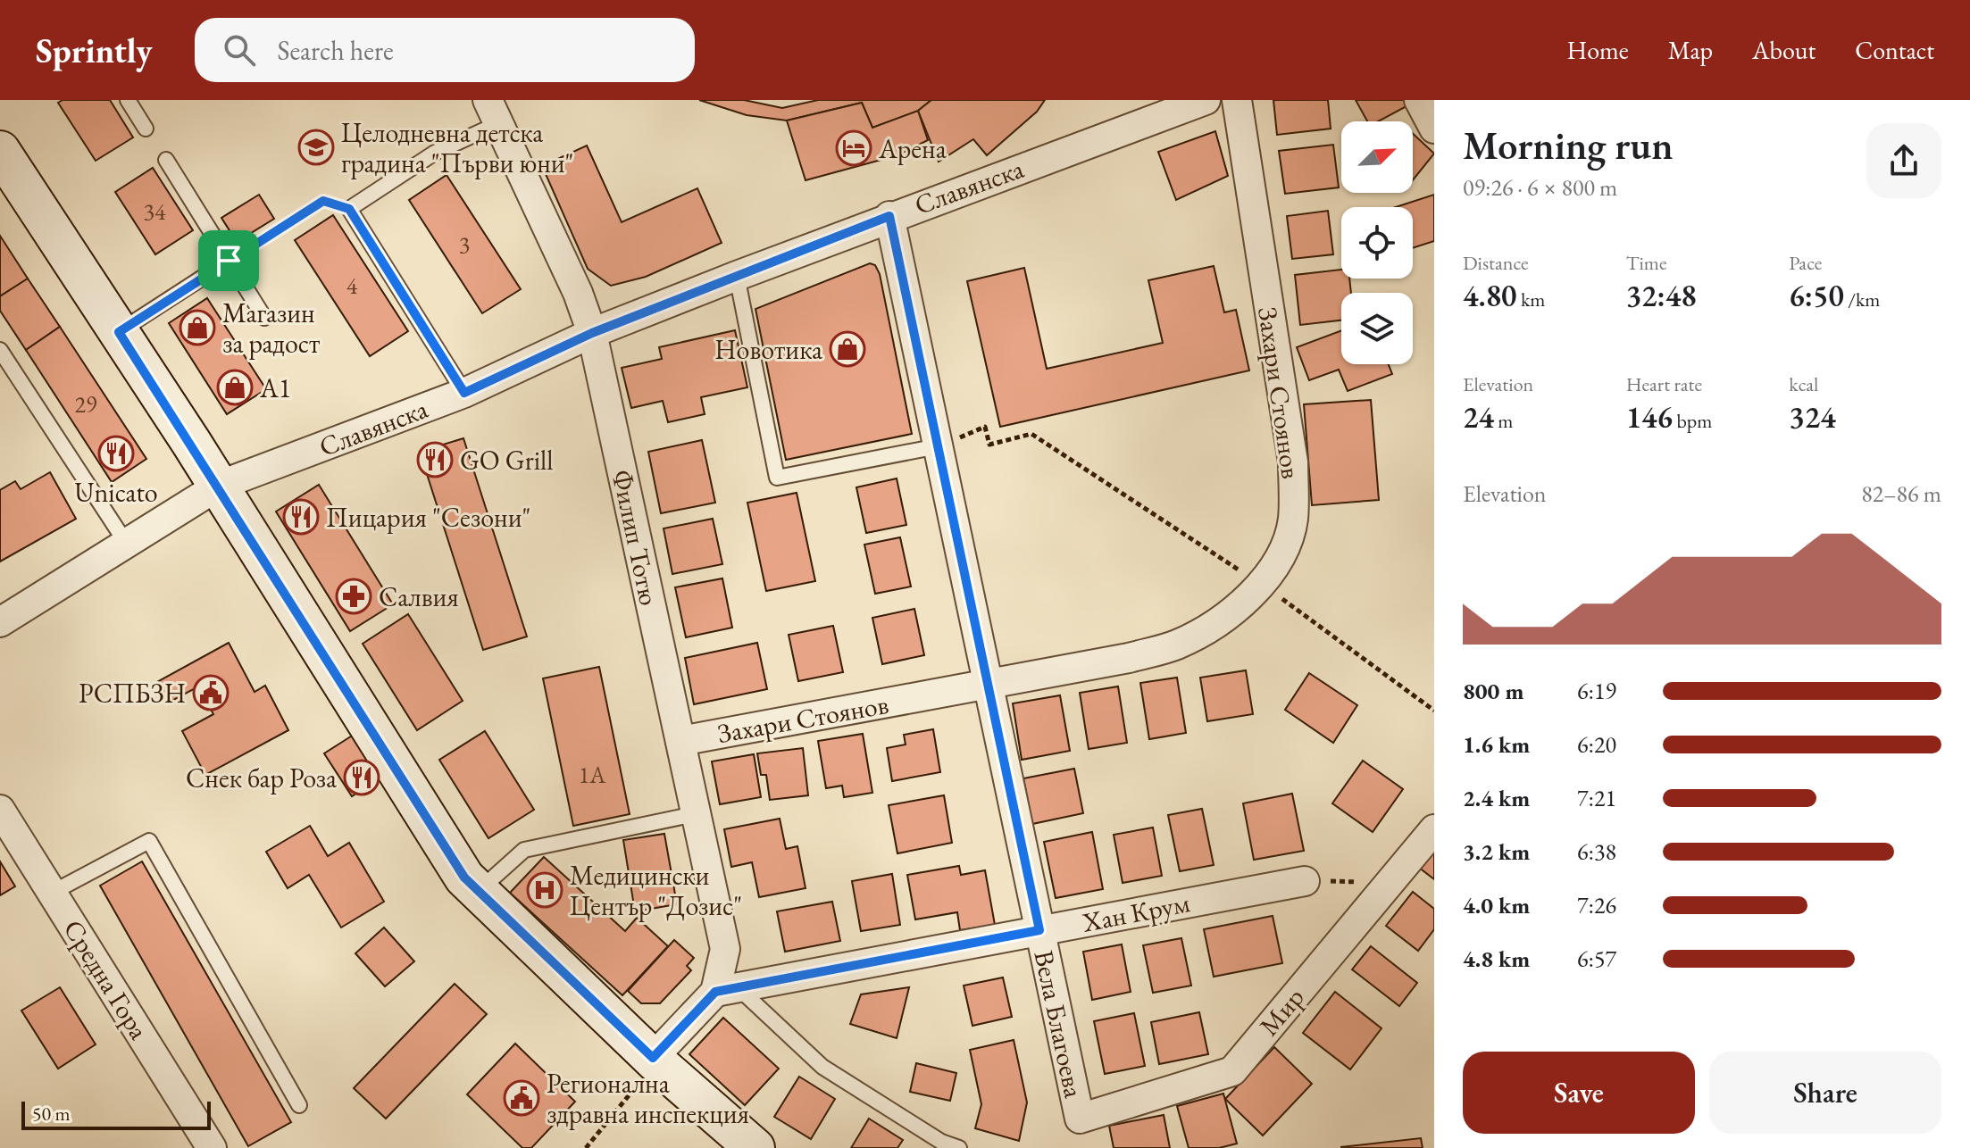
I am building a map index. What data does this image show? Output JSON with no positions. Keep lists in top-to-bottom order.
{
  "streets": {
    "street": [
      "Славянска",
      "Захари Стоянов",
      "Филип Тотю",
      "Хан Крум",
      "Средна Гора",
      "Мир",
      "Вела Благоева"
    ]
  },
  "crossings": [
    ["Славянска", "Филип Тотю"],
    ["Славянска", "Вела Благоева"],
    ["Захари Стоянов", "Филип Тотю"],
    ["Захари Стоянов", "Вела Благоева"],
    ["Филип Тотю", "Хан Крум"],
    ["Хан Крум", "Вела Благоева"],
    ["Мир", "Вела Благоева"]
  ],
  "places": {
    "school or university": ["Целодневна детска градина \"Първи юни\""],
    "hotel": ["Арена"],
    "shop": ["Магазин за радост", "Новотика", "A1"],
    "restaurant": [
      "Unicato",
      "GO Grill",
      "Пицария \"Сезони\"",
      "Снек бар Роза"
    ],
    "pharmacy": ["Салвия"],
    "public building": ["РСПБЗН", "Регионална здравна инспекция"],
    "hospital": ["Медицински Център \"Дозис\""]
  },
  "house_numbers": [
    "34",
    "3",
    "4",
    "29",
    "1А"
  ],
  "scale_bar": "50 m",
  "north": "top right",
  "page": {
    "header": "Sprintly",
    "search": "Search here",
    "nav": [
      "Home",
      "Map",
      "About",
      "Contact"
    ],
    "heading": ["Morning run", "09:26 · 6 × 800 m"],
    "stats": [
      ["Distance", "4.80 km"],
      ["Time", "32:48"],
      ["Pace", "6:50 /km"],
      ["Elevation", "24 m"],
      ["Heart rate", "146 bpm"],
      ["kcal", "324"]
    ],
    "chart": ["Elevation", "82–86 m"],
    "list": [
      {
        "name": "800 m",
        "note": "6:19"
      },
      {
        "name": "1.6 km",
        "note": "6:20"
      },
      {
        "name": "2.4 km",
        "note": "7:21"
      },
      {
        "name": "3.2 km",
        "note": "6:38"
      },
      {
        "name": "4.0 km",
        "note": "7:26"
      },
      {
        "name": "4.8 km",
        "note": "6:57"
      }
    ],
    "buttons": ["Save", "Share"],
    "scale": "50 m"
  }
}
